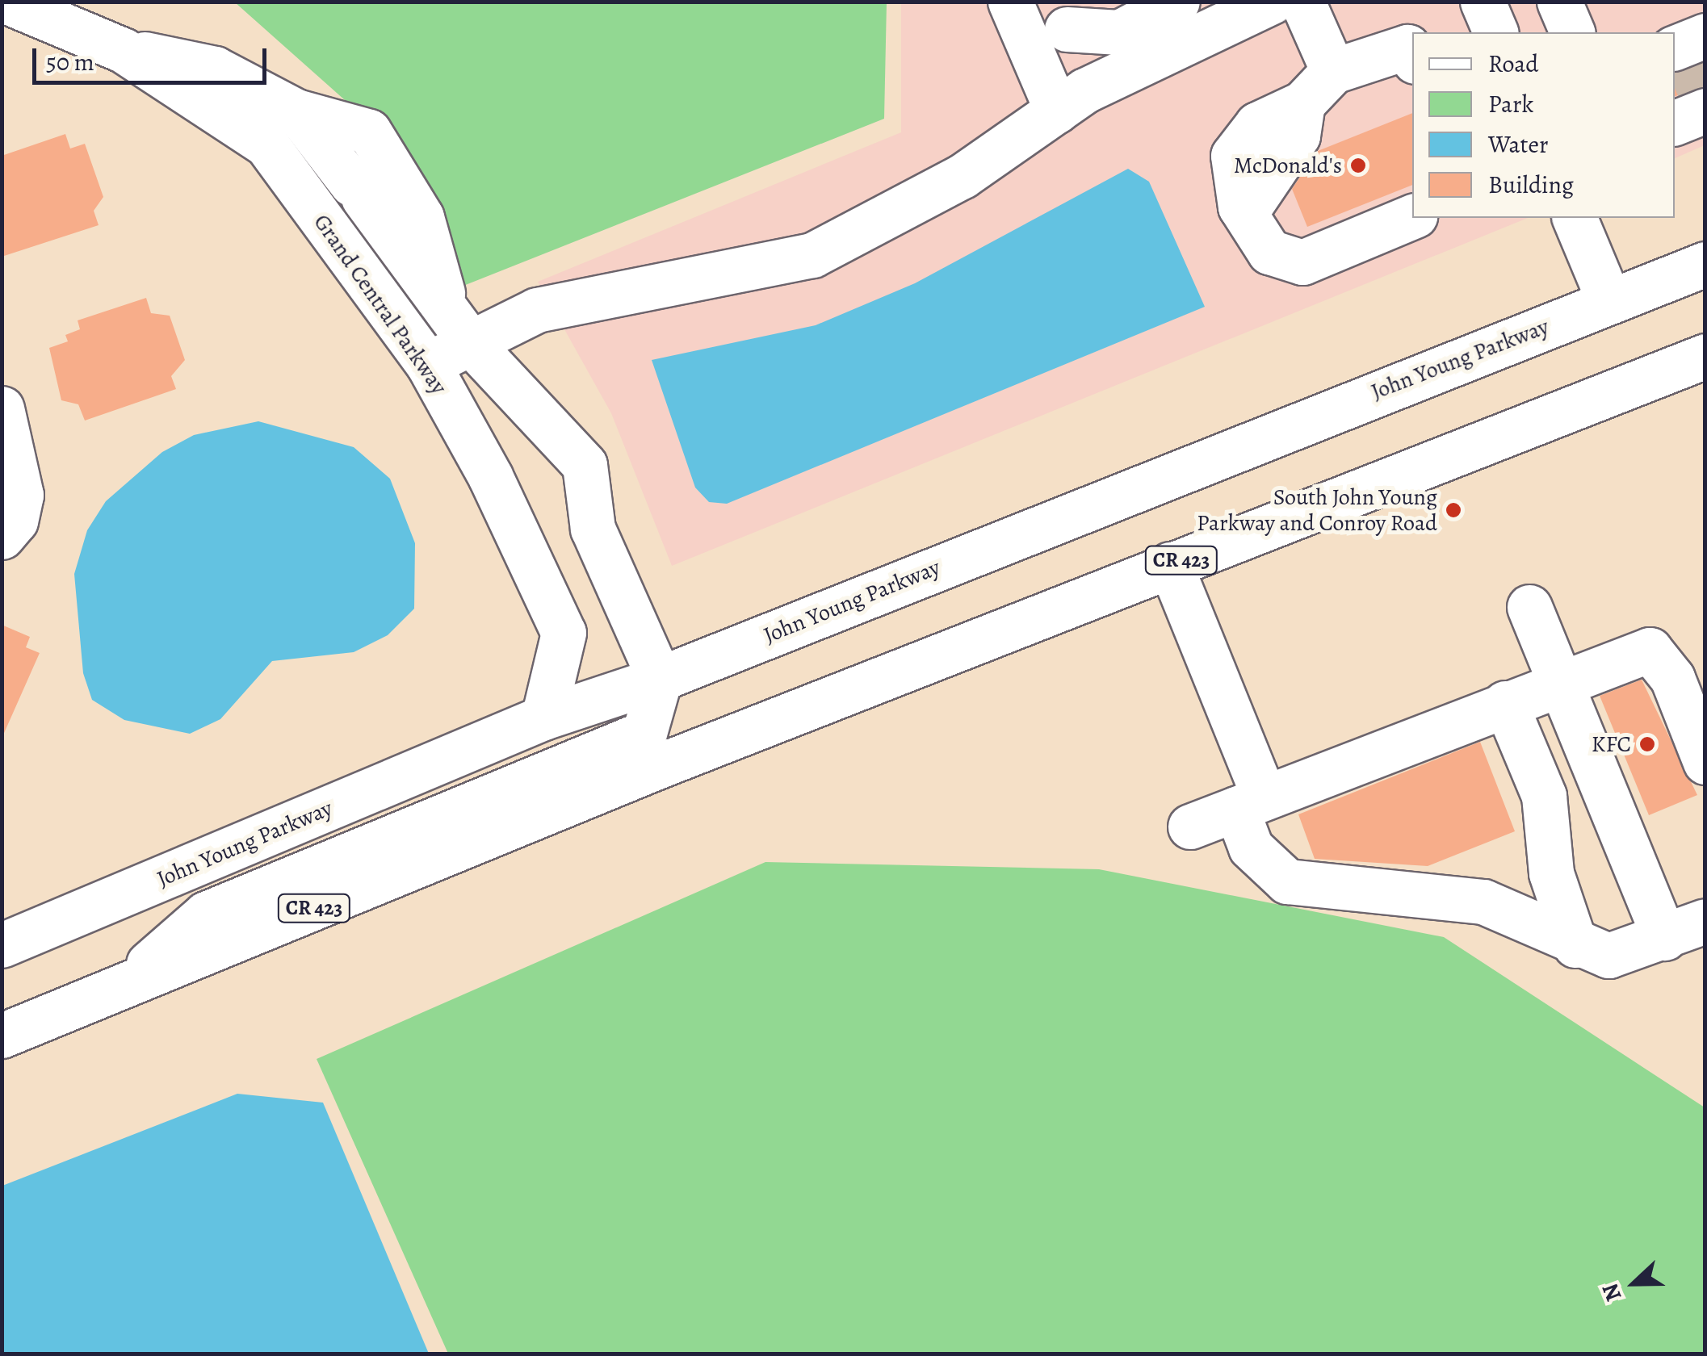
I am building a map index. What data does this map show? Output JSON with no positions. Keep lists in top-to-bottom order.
{
  "streets": {
    "main road": ["Grand Central Parkway", "John Young Parkway", "CR 423"]
  },
  "crossings": [
    ["Grand Central Parkway", "John Young Parkway"]
  ],
  "places": ["McDonald's", "South John Young Parkway and Conroy Road", "KFC"],
  "legend": [
    "Road",
    "Park",
    "Water",
    "Building"
  ],
  "scale_bar": "50 m",
  "north": "left"
}
